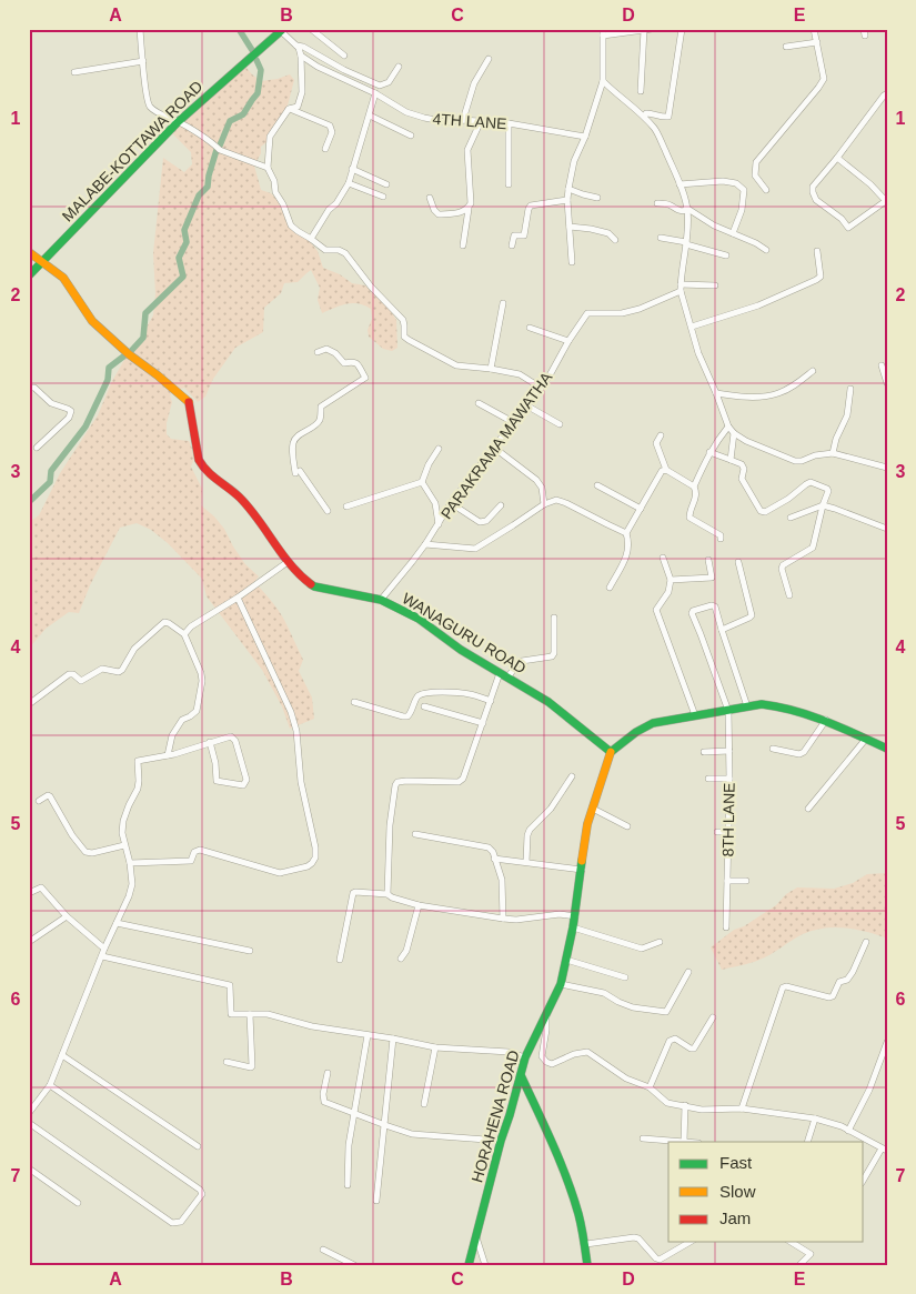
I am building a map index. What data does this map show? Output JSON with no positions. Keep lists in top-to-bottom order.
{
  "streets": {
    "street": [
      "4TH LANE",
      "MALABE-KOTTAWA ROAD",
      "PARAKRAMA MAWATHA",
      "WANAGURU ROAD",
      "8TH LANE",
      "HORAHENA ROAD"
    ]
  },
  "crossings": [
    ["MALABE-KOTTAWA ROAD", "WANAGURU ROAD"],
    ["PARAKRAMA MAWATHA", "WANAGURU ROAD"],
    ["WANAGURU ROAD", "HORAHENA ROAD"]
  ],
  "legend": ["Fast", "Slow", "Jam"],
  "grid": {
    "columns": [
      "A",
      "B",
      "C",
      "D",
      "E"
    ],
    "rows": [
      "1",
      "2",
      "3",
      "4",
      "5",
      "6",
      "7"
    ]
  }
}
